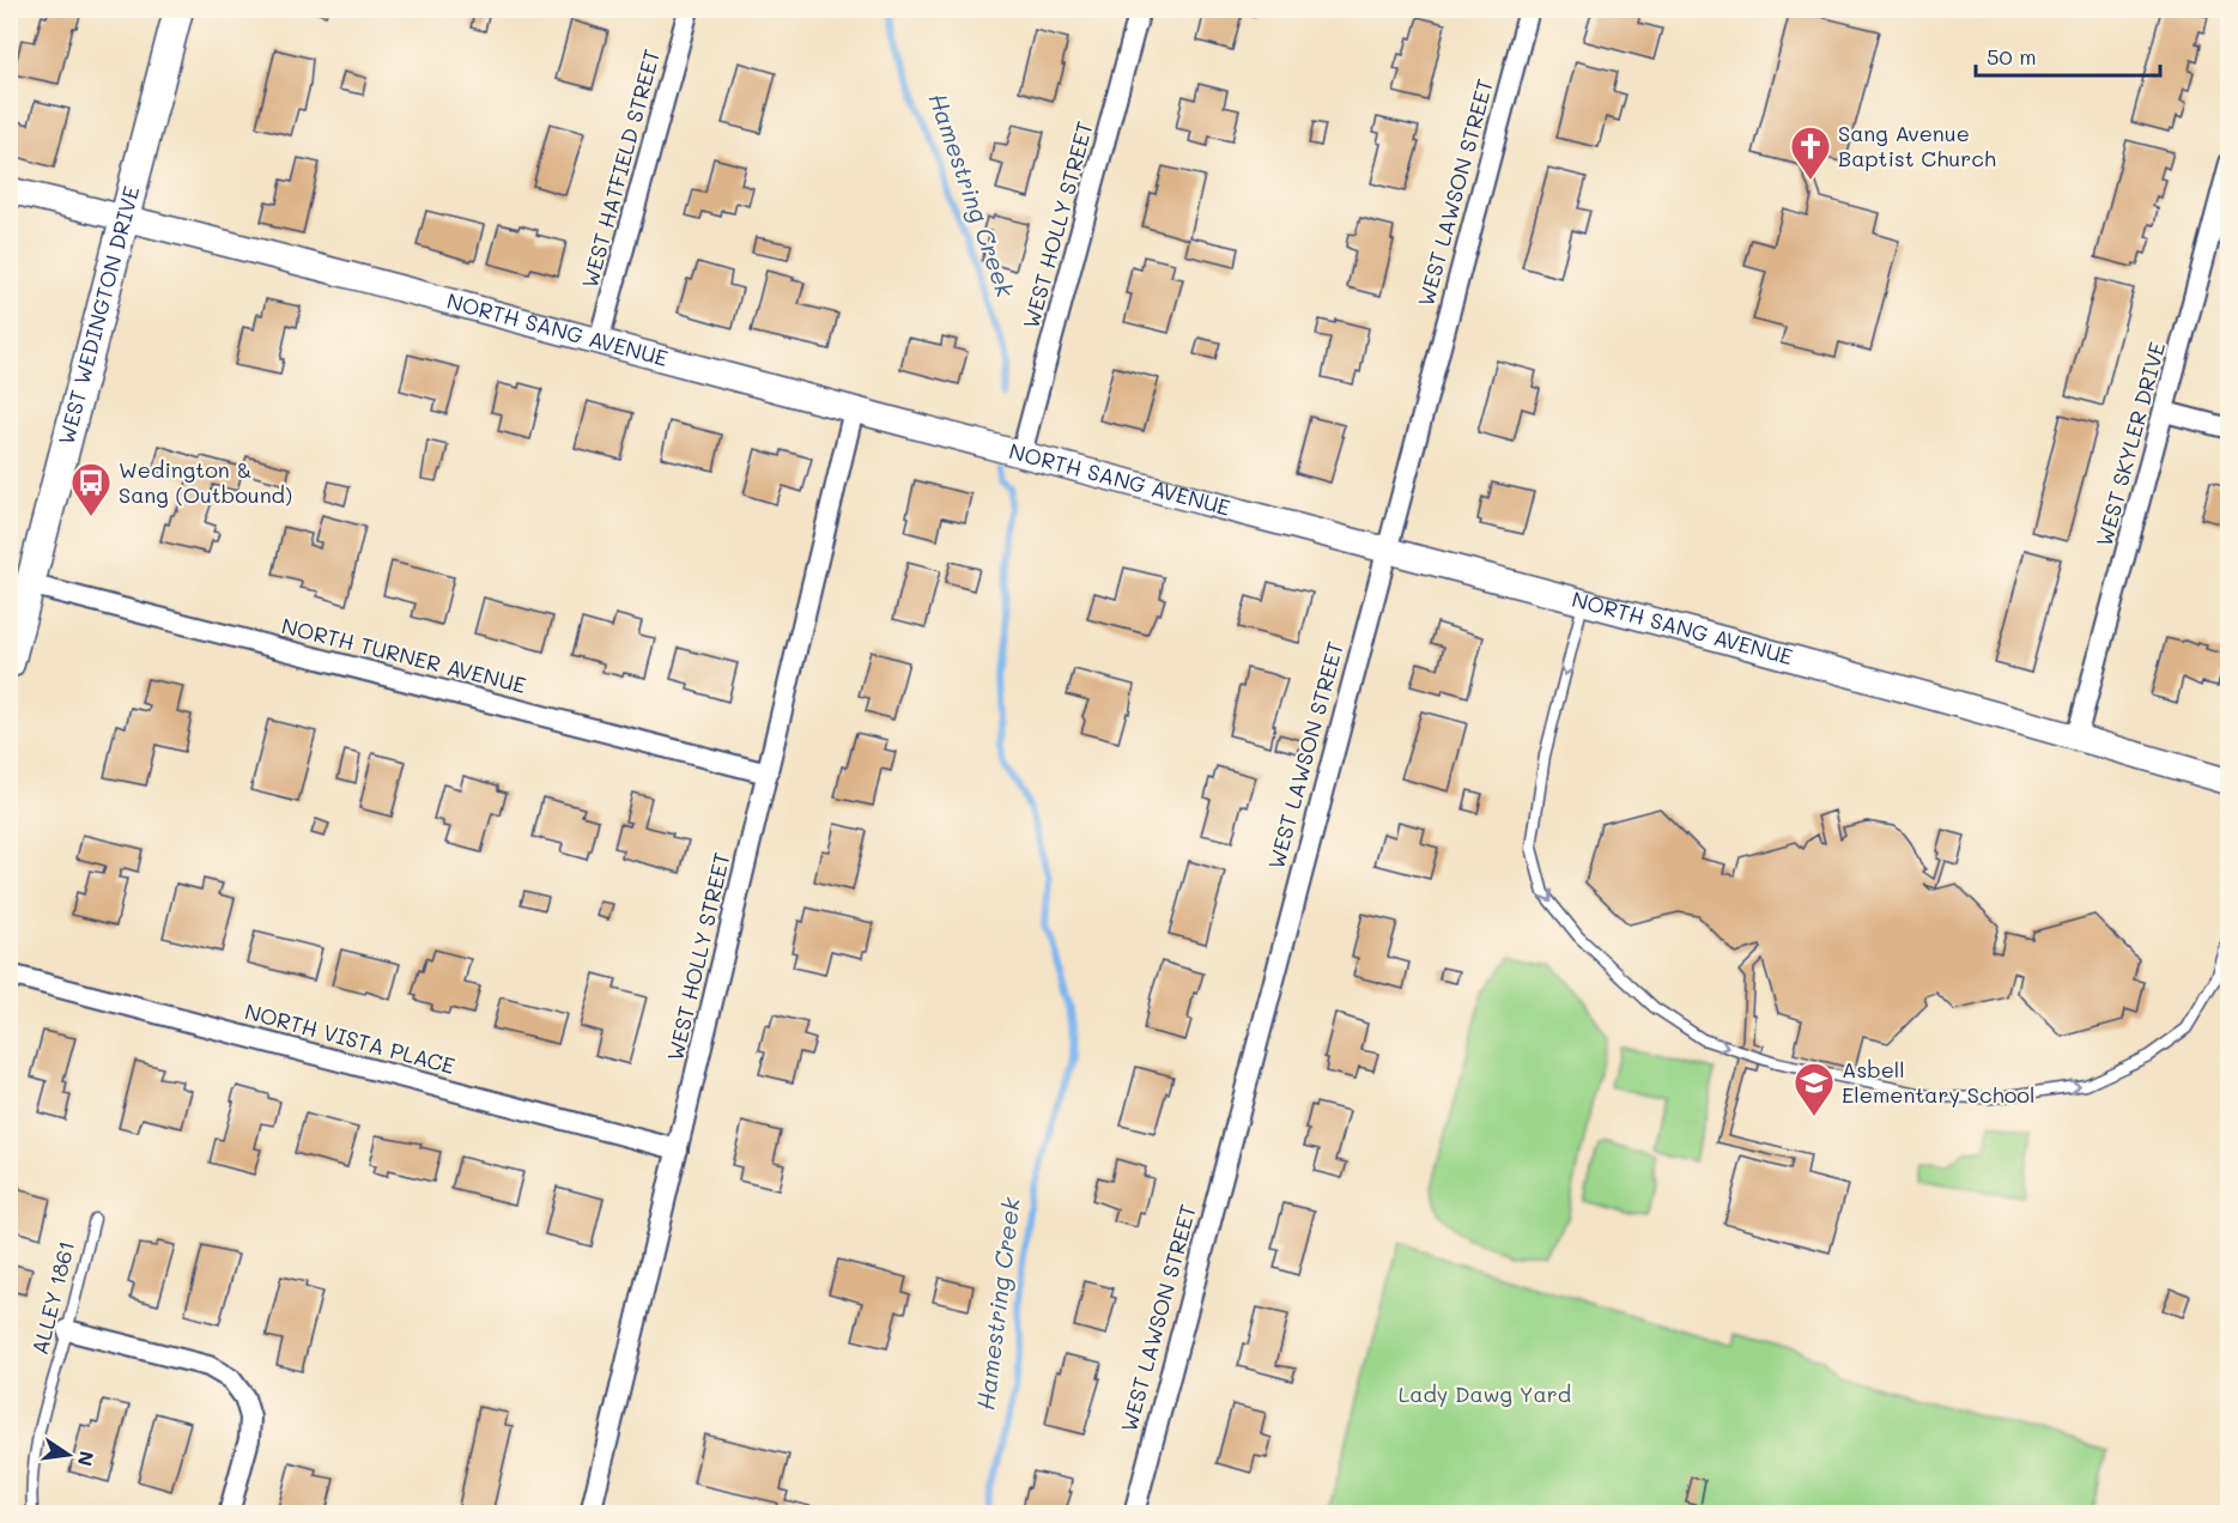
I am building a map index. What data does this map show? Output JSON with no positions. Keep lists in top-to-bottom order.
{
  "streets": {
    "main road": ["WEST WEDINGTON DRIVE"],
    "street": [
      "WEST HATFIELD STREET",
      "WEST LAWSON STREET",
      "WEST HOLLY STREET",
      "NORTH SANG AVENUE",
      "WEST SKYLER DRIVE",
      "NORTH TURNER AVENUE",
      "NORTH VISTA PLACE"
    ],
    "lane": ["ALLEY 1861"]
  },
  "crossings": [
    ["WEST HATFIELD STREET", "NORTH SANG AVENUE"],
    ["WEST LAWSON STREET", "NORTH SANG AVENUE"],
    ["WEST HOLLY STREET", "NORTH SANG AVENUE"],
    ["WEST HOLLY STREET", "NORTH TURNER AVENUE"],
    ["WEST HOLLY STREET", "NORTH VISTA PLACE"],
    ["WEST WEDINGTON DRIVE", "NORTH SANG AVENUE"],
    ["WEST WEDINGTON DRIVE", "NORTH TURNER AVENUE"],
    ["NORTH SANG AVENUE", "WEST SKYLER DRIVE"]
  ],
  "water": ["Hamestring Creek"],
  "parks": ["Lady Dawg Yard"],
  "places": {
    "church": ["Sang Avenue Baptist Church"],
    "bus stop": ["Wedington & Sang (Outbound)"],
    "school or university": ["Asbell Elementary School"]
  },
  "scale_bar": "50 m",
  "north": "right"
}
